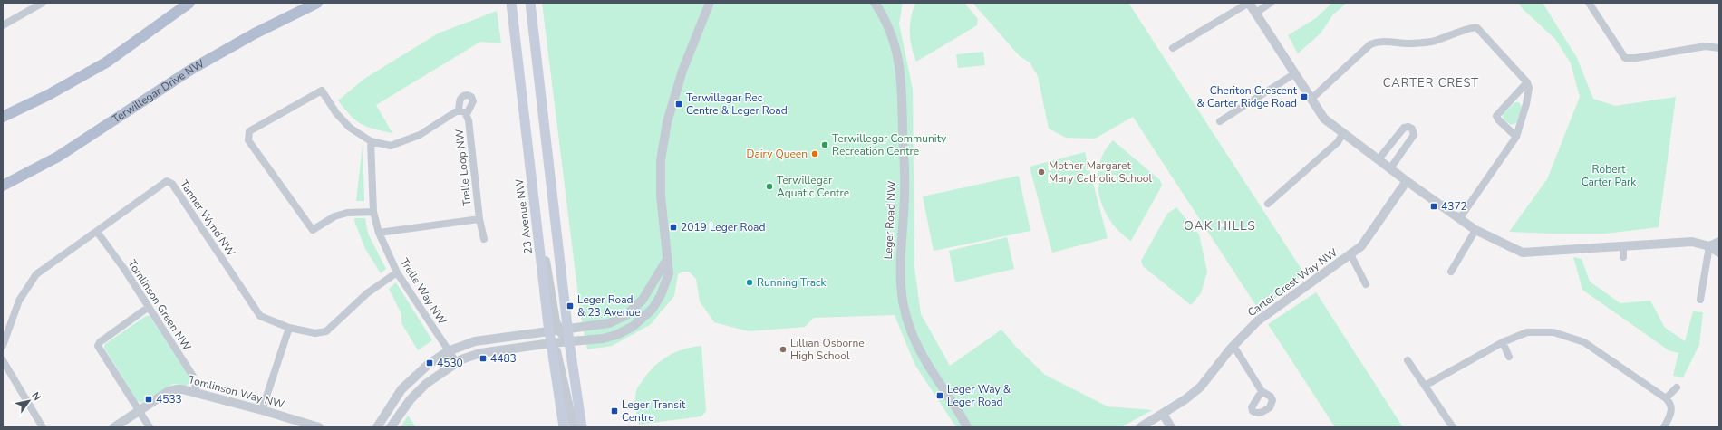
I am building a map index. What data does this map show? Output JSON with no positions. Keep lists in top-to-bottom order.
{
  "streets": {
    "main road": ["Terwillegar Drive NW", "23 Avenue NW"],
    "street": [
      "Trelle Loop NW",
      "Tanner Wynd NW",
      "Leger Road NW",
      "Carter Crest Way NW",
      "Trelle Way NW",
      "Tomlinson Green NW",
      "Tomlinson Way NW"
    ]
  },
  "crossings": [
    ["Trelle Loop NW", "Trelle Way NW"],
    ["Tanner Wynd NW", "Trelle Way NW"],
    ["Tanner Wynd NW", "Tomlinson Green NW"],
    ["Tomlinson Green NW", "Tomlinson Way NW"]
  ],
  "districts": ["CARTER CREST", "OAK HILLS"],
  "parks": ["Robert Carter Park"],
  "places": {
    "transit": [
      "Cheriton Crescent & Carter Ridge Road",
      "Terwillegar Rec Centre & Leger Road",
      "4372",
      "2019 Leger Road",
      "Leger Road & 23 Avenue",
      "4483",
      "4530",
      "Leger Way & Leger Road",
      "4533",
      "Leger Transit Centre"
    ],
    "other": [
      "Terwillegar Community Recreation Centre",
      "Dairy Queen",
      "Mother Margaret Mary Catholic School",
      "Terwillegar Aquatic Centre",
      "Running Track",
      "Lillian Osborne High School"
    ]
  },
  "north": "top right"
}
